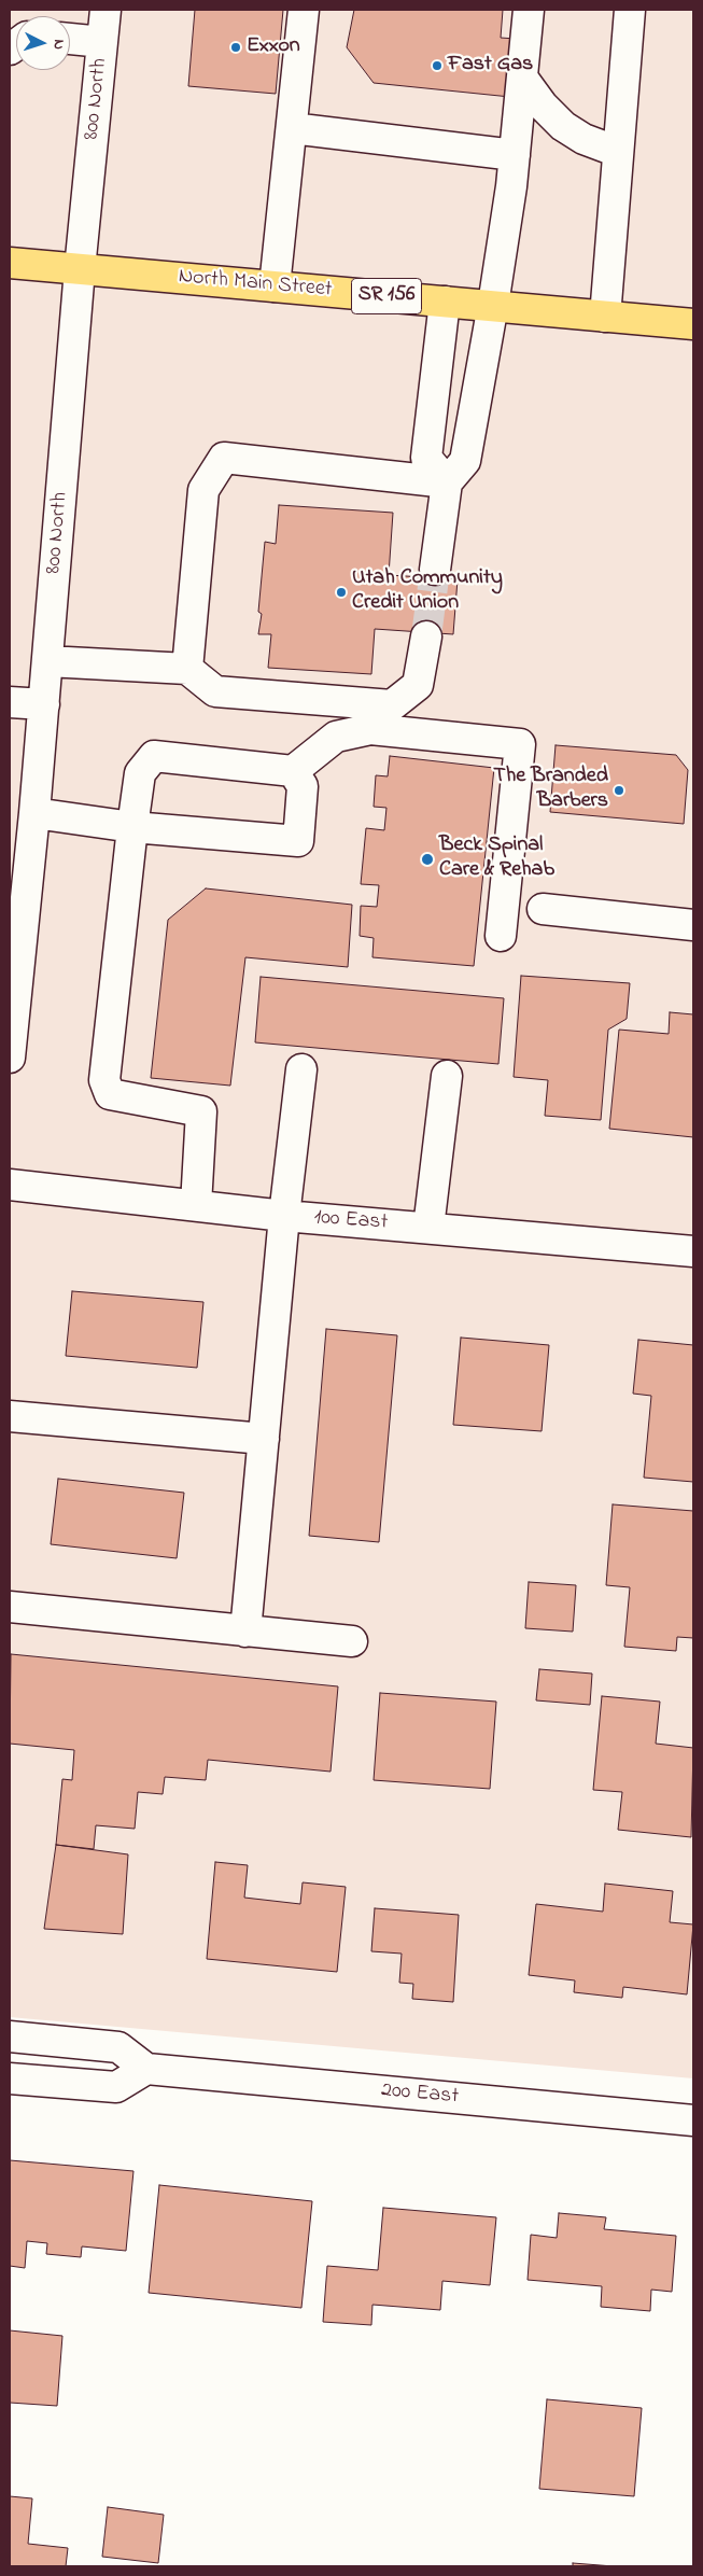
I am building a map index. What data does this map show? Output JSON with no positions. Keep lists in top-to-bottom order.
{
  "streets": {
    "main road": ["North Main Street", "SR 156"],
    "street": ["800 North", "100 East", "200 East"]
  },
  "crossings": [
    ["800 North", "North Main Street"]
  ],
  "places": [
    "Exxon",
    "Fast Gas",
    "Utah Community Credit Union",
    "The Branded Barbers",
    "Beck Spinal Care & Rehab"
  ],
  "north": "right"
}
